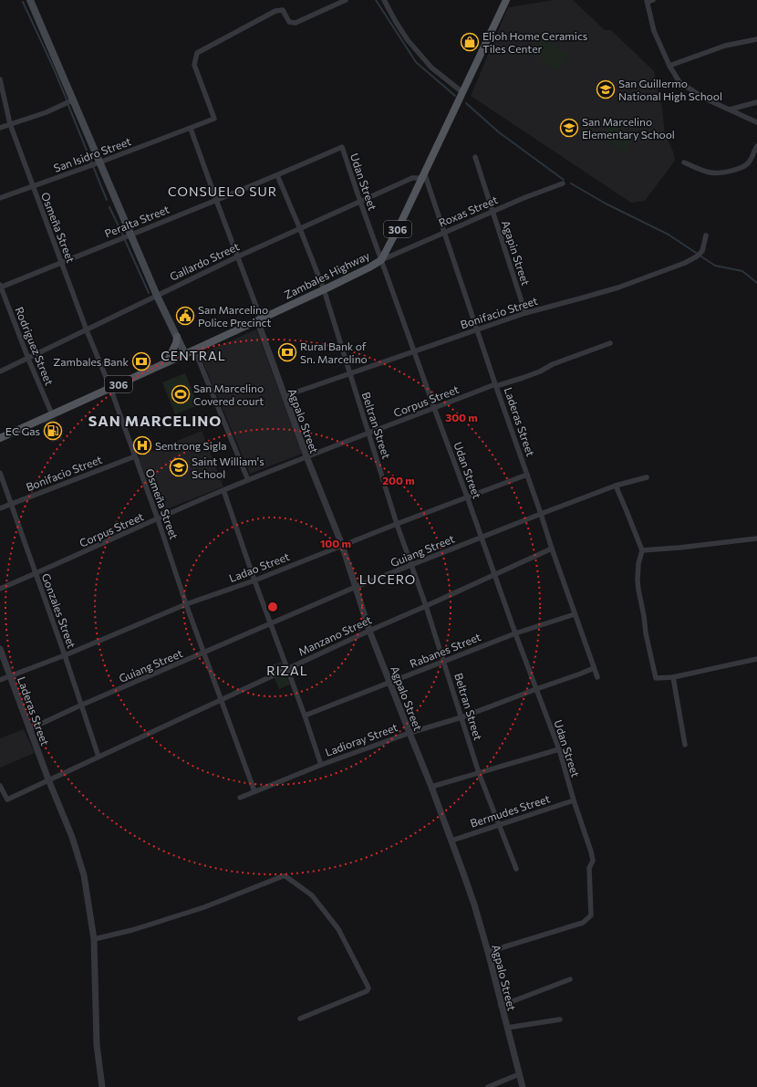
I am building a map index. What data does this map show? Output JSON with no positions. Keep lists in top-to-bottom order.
{
  "streets": {
    "main road": ["306", "Zambales Highway"],
    "street": [
      "San Isidro Street",
      "Udan Street",
      "Roxas Street",
      "Peralta Street",
      "Osmeña Street",
      "Agapin Street",
      "Gallardo Street",
      "Bonifacio Street",
      "Rodriguez Street",
      "Corpus Street",
      "Agpalo Street",
      "Laderas Street",
      "Beltran Street",
      "Guiang Street",
      "Ladao Street",
      "Gonzales Street",
      "Manzano Street",
      "Rabanes Street",
      "Ladioray Street",
      "Bermudes Street"
    ]
  },
  "crossings": [
    ["San Isidro Street", "Osmeña Street"],
    ["San Isidro Street", "Agpalo Street"],
    ["Udan Street", "Roxas Street"],
    ["Udan Street", "Peralta Street"],
    ["Udan Street", "Gallardo Street"],
    ["Udan Street", "Zambales Highway"],
    ["Udan Street", "Bonifacio Street"],
    ["Udan Street", "Corpus Street"],
    ["Udan Street", "Agpalo Street"],
    ["Udan Street", "Guiang Street"],
    ["Udan Street", "Ladao Street"],
    ["Udan Street", "Manzano Street"],
    ["Udan Street", "Rabanes Street"],
    ["Udan Street", "Ladioray Street"],
    ["Udan Street", "Bermudes Street"],
    ["Roxas Street", "Agapin Street"],
    ["Roxas Street", "Zambales Highway"],
    ["Roxas Street", "Laderas Street"],
    ["Peralta Street", "Osmeña Street"],
    ["Peralta Street", "Rodriguez Street"],
    ["Peralta Street", "Agpalo Street"],
    ["Peralta Street", "Beltran Street"],
    ["Osmeña Street", "Gallardo Street"],
    ["Osmeña Street", "Zambales Highway"],
    ["Osmeña Street", "Bonifacio Street"],
    ["Osmeña Street", "Corpus Street"],
    ["Osmeña Street", "Guiang Street"],
    ["Osmeña Street", "Ladao Street"],
    ["Osmeña Street", "Manzano Street"],
    ["Osmeña Street", "Ladioray Street"],
    ["Agapin Street", "Bonifacio Street"],
    ["Gallardo Street", "Zambales Highway"],
    ["Gallardo Street", "Rodriguez Street"],
    ["Gallardo Street", "Agpalo Street"],
    ["Gallardo Street", "Laderas Street"],
    ["Gallardo Street", "Beltran Street"],
    ["Zambales Highway", "Rodriguez Street"],
    ["Zambales Highway", "Agpalo Street"],
    ["Zambales Highway", "Laderas Street"],
    ["Zambales Highway", "Beltran Street"],
    ["Bonifacio Street", "Agpalo Street"],
    ["Bonifacio Street", "Laderas Street"],
    ["Bonifacio Street", "Beltran Street"],
    ["Bonifacio Street", "Gonzales Street"],
    ["Corpus Street", "Agpalo Street"],
    ["Corpus Street", "Laderas Street"],
    ["Corpus Street", "Beltran Street"],
    ["Corpus Street", "Gonzales Street"],
    ["Agpalo Street", "Guiang Street"],
    ["Agpalo Street", "Ladao Street"],
    ["Agpalo Street", "Manzano Street"],
    ["Agpalo Street", "Rabanes Street"],
    ["Agpalo Street", "Ladioray Street"],
    ["Agpalo Street", "Bermudes Street"],
    ["Laderas Street", "Guiang Street"],
    ["Laderas Street", "Ladao Street"],
    ["Laderas Street", "Manzano Street"],
    ["Laderas Street", "Rabanes Street"],
    ["Laderas Street", "Ladioray Street"],
    ["Beltran Street", "Guiang Street"],
    ["Beltran Street", "Ladao Street"],
    ["Beltran Street", "Manzano Street"],
    ["Beltran Street", "Rabanes Street"],
    ["Beltran Street", "Ladioray Street"],
    ["Beltran Street", "Bermudes Street"],
    ["Guiang Street", "Gonzales Street"],
    ["Ladao Street", "Gonzales Street"],
    ["Gonzales Street", "Manzano Street"]
  ],
  "districts": [
    "CONSUELO SUR",
    "CENTRAL",
    "SAN MARCELINO",
    "LUCERO",
    "RIZAL"
  ],
  "places": {
    "shop": ["Eljoh Home Ceramics Tiles Center"],
    "school or university": ["San Guillermo National High School", "San Marcelino Elementary School", "Saint William's School"],
    "public building": ["San Marcelino Police Precinct"],
    "bank": ["Rural Bank of Sn. Marcelino", "Zambales Bank"],
    "sports": ["San Marcelino Covered court"],
    "fuel station": ["EC Gas"],
    "hospital": ["Sentrong Sigla"]
  },
  "rings": ["300 m", "200 m", "100 m"]
}
